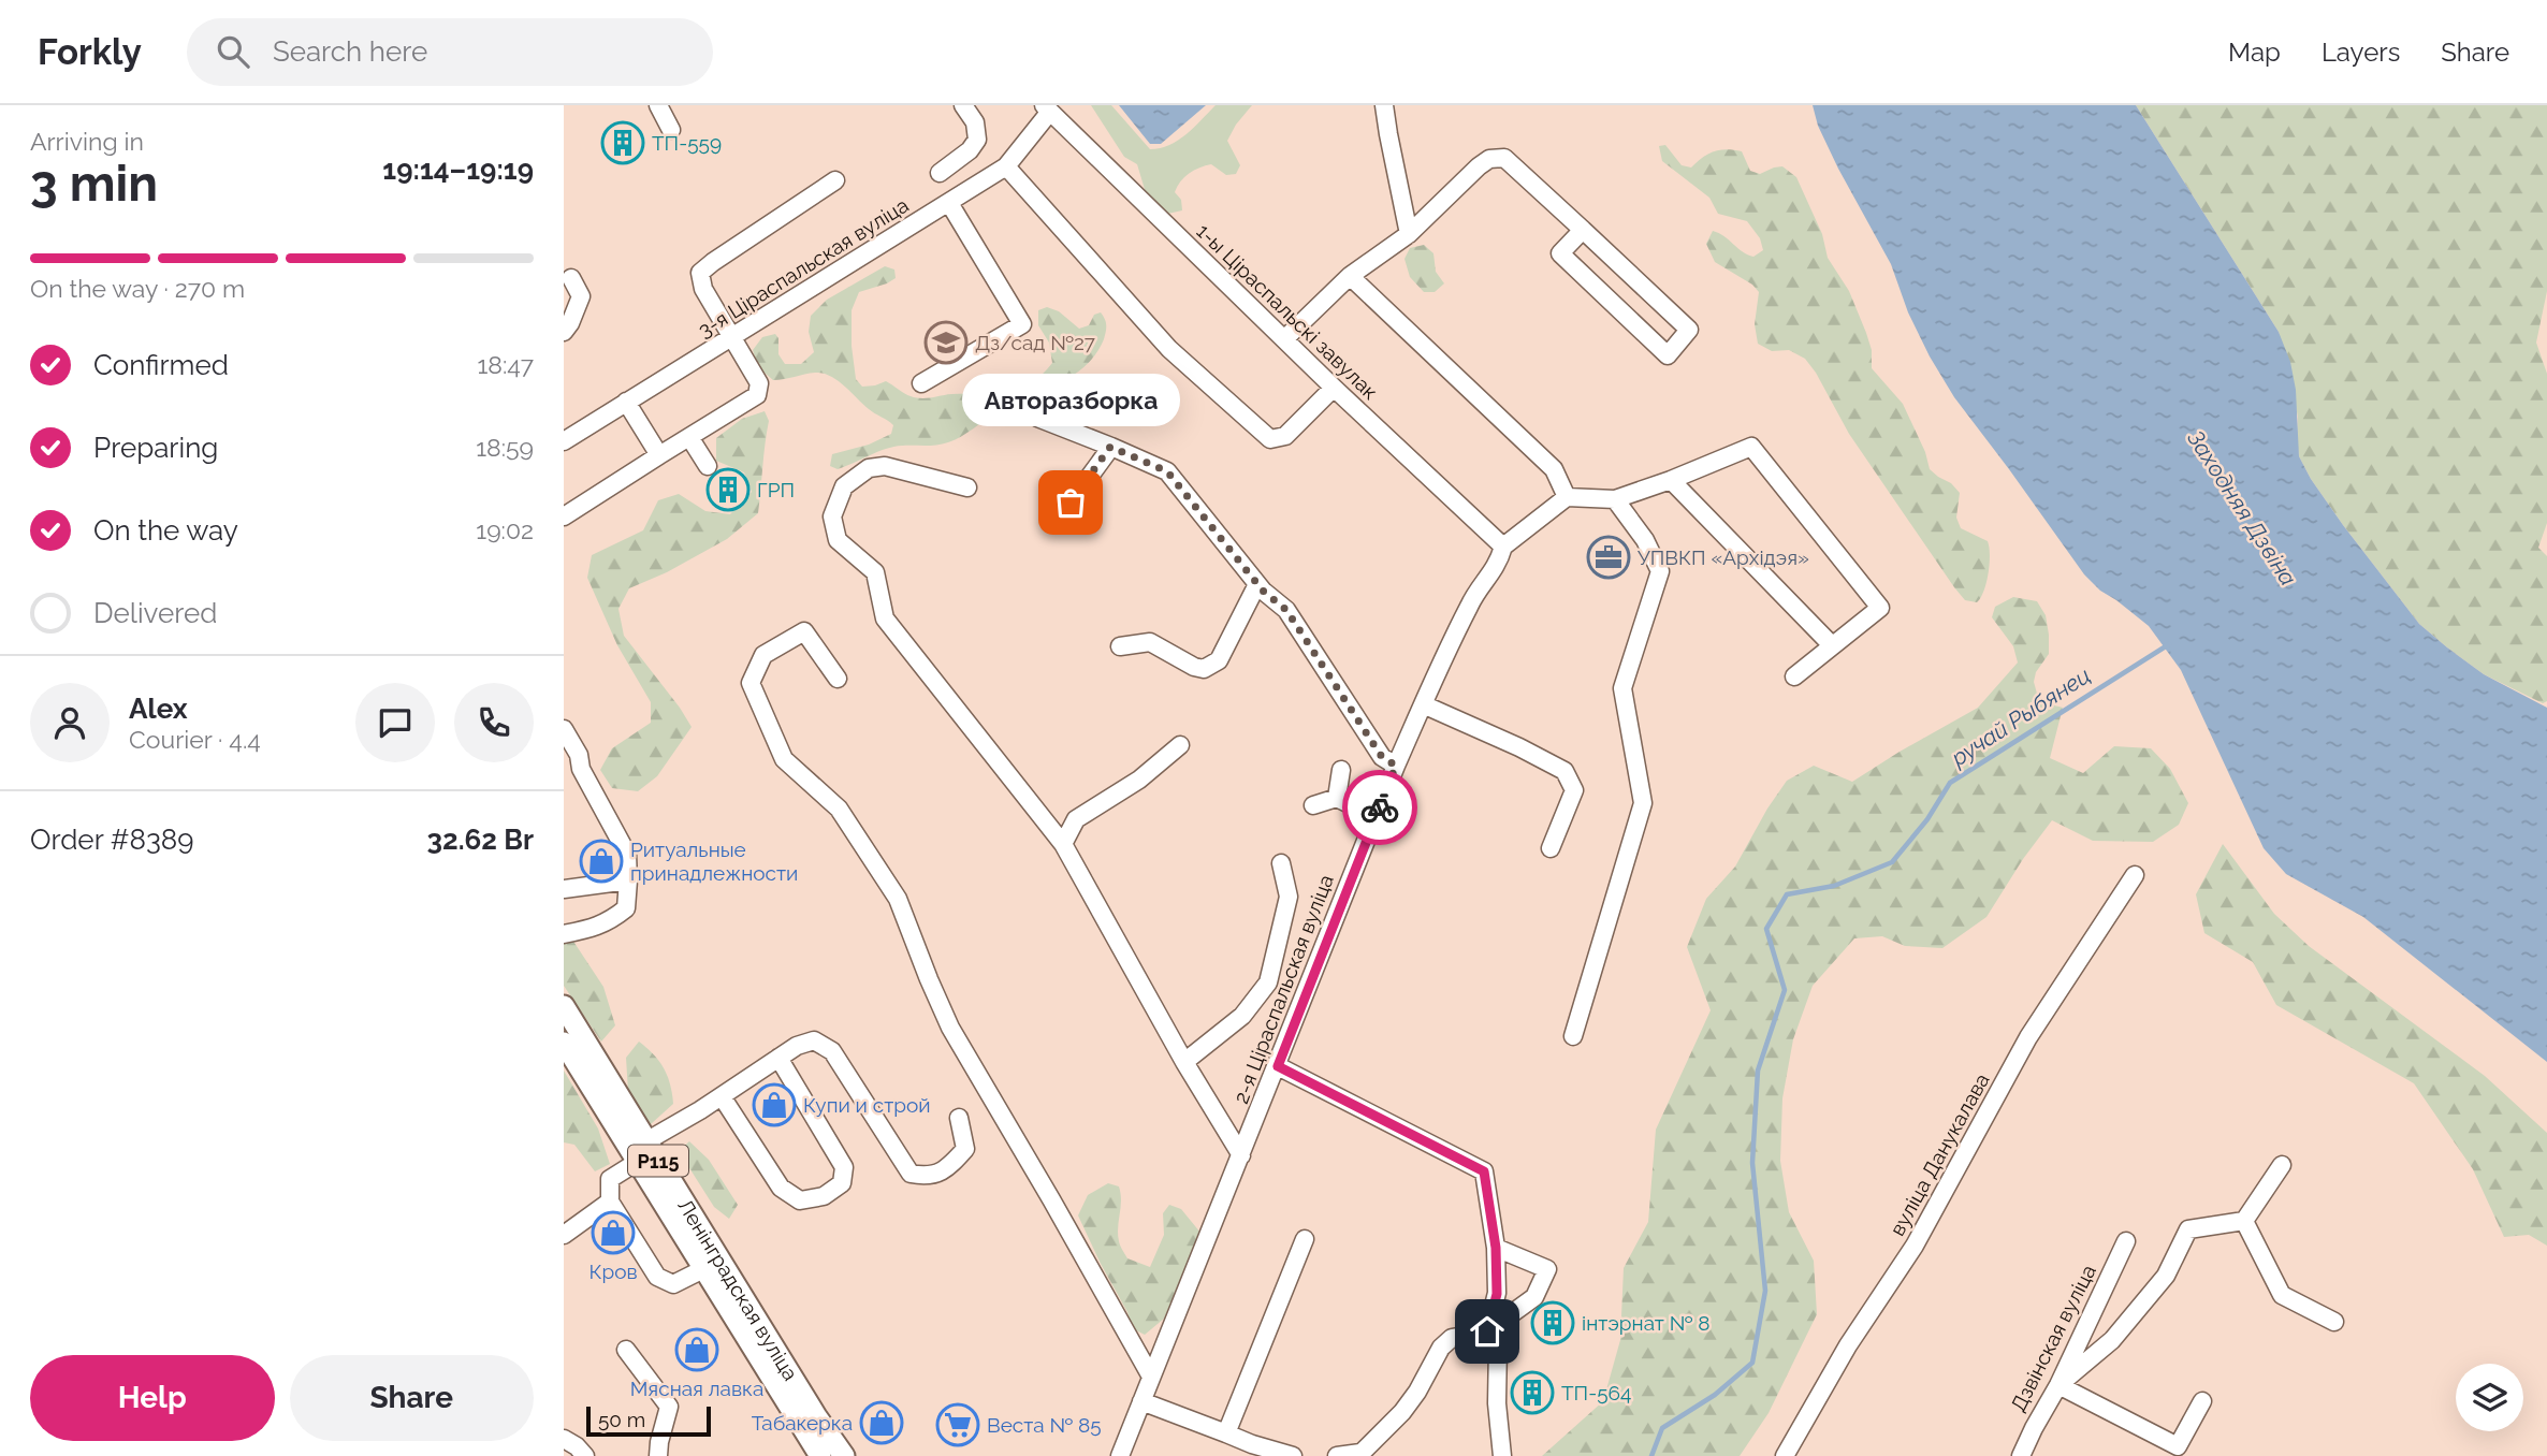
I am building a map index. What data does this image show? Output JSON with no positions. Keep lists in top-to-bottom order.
{
  "streets": {
    "main road": ["Р115", "Ленінградская вуліца"],
    "street": [
      "3-я Ціраспальская вуліца",
      "1-ы Ціраспальскі завулак",
      "2-я Ціраспальская вуліца",
      "вуліца Данукалава",
      "Дзвінская вуліца"
    ]
  },
  "crossings": [
    ["3-я Ціраспальская вуліца", "1-ы Ціраспальскі завулак"],
    ["1-ы Ціраспальскі завулак", "2-я Ціраспальская вуліца"]
  ],
  "water": ["Заходняя Дзвіна", "ручай Рыбянец"],
  "places": {
    "building": [
      "ТП-559",
      "ГРП",
      "інтэрнат № 8",
      "ТП-564"
    ],
    "school or university": ["Дз/сад №27"],
    "other": ["Авторазборка"],
    "office": ["УПВКП «Архідэя»"],
    "shop": [
      "Ритуальные принадлежности",
      "Купи и строй",
      "Кров",
      "Мясная лавка",
      "Табакерка"
    ],
    "supermarket": ["Веста № 85"]
  },
  "scale_bar": "50 m",
  "page": {
    "header": "Forkly",
    "search": "Search here",
    "nav": ["Map", "Layers", "Share"],
    "heading": ["3 min", "Arriving in", "19:14–19:19"],
    "panel": [
      "Alex",
      "Courier · 4.4",
      "Order #8389",
      "32.62 Br"
    ],
    "bar": "On the way · 270 m",
    "list": [
      ["Confirmed", "18:47"],
      ["Preparing", "18:59"],
      ["On the way", "19:02"],
      "Delivered"
    ],
    "bubble": "Авторазборка",
    "buttons": ["Help", "Share"],
    "scale": "50 m"
  }
}
